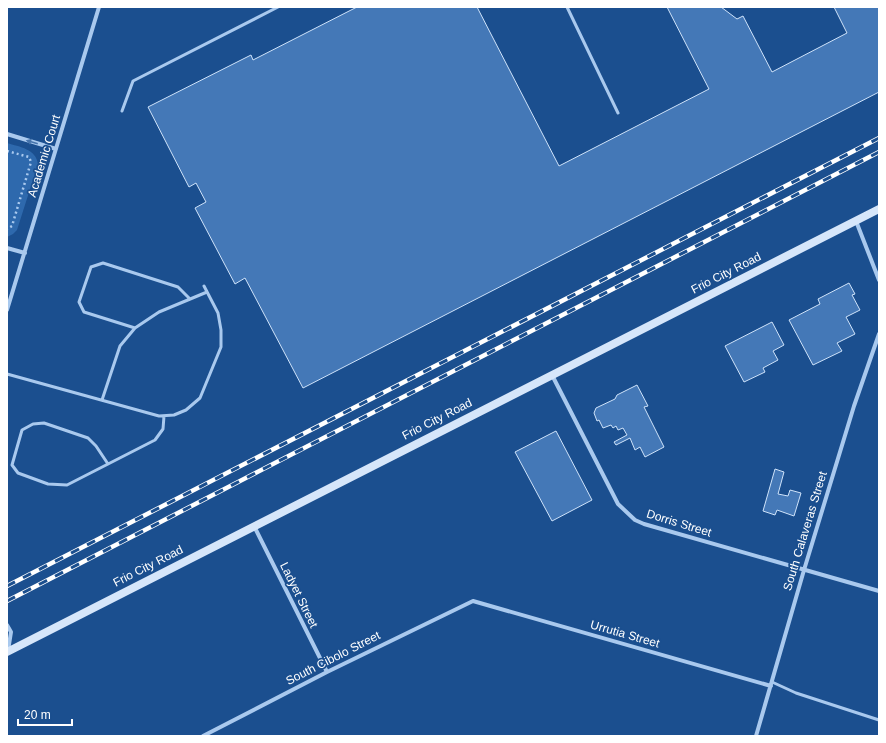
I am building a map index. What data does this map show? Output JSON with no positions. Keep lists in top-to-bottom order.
{
  "streets": {
    "street": [
      "Academic Court",
      "Frio City Road",
      "Dorris Street",
      "South Calaveras Street",
      "Ladyet Street",
      "Urrutia Street",
      "South Cibolo Street"
    ]
  },
  "crossings": [
    ["Frio City Road", "Dorris Street"],
    ["Frio City Road", "Ladyet Street"],
    ["Dorris Street", "South Calaveras Street"],
    ["South Calaveras Street", "Urrutia Street"],
    ["Ladyet Street", "South Cibolo Street"],
    ["Urrutia Street", "South Cibolo Street"]
  ],
  "scale_bar": "20 m"
}
